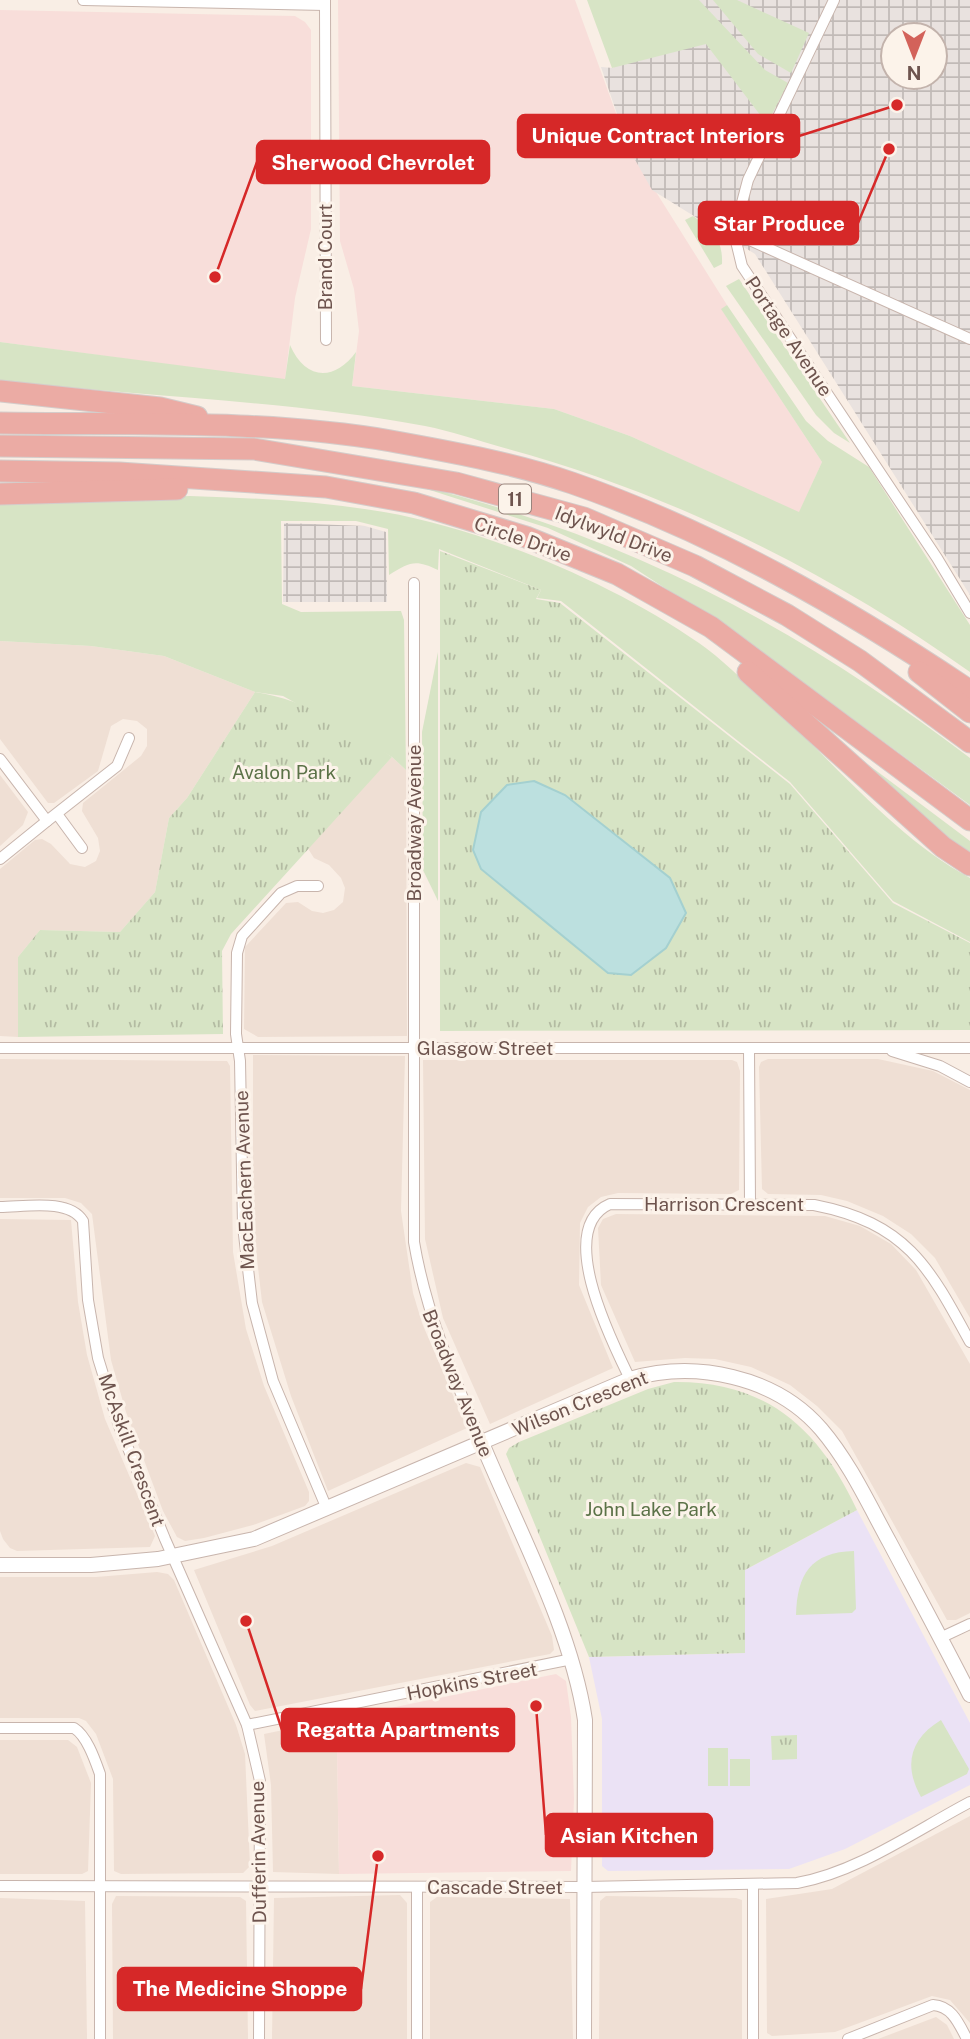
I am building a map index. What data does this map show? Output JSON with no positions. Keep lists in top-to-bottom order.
{
  "streets": {
    "highway": ["11", "Idylwyld Drive", "Circle Drive"],
    "street": [
      "Brand Court",
      "Portage Avenue",
      "Broadway Avenue",
      "Glasgow Street",
      "MacEachern Avenue",
      "Harrison Crescent",
      "Wilson Crescent",
      "McAskill Crescent",
      "Hopkins Street",
      "Dufferin Avenue",
      "Cascade Street"
    ]
  },
  "crossings": [
    ["Broadway Avenue", "Glasgow Street"],
    ["Broadway Avenue", "Wilson Crescent"],
    ["Broadway Avenue", "Hopkins Street"],
    ["Broadway Avenue", "Cascade Street"],
    ["Glasgow Street", "MacEachern Avenue"],
    ["MacEachern Avenue", "Wilson Crescent"],
    ["Harrison Crescent", "Wilson Crescent"],
    ["Wilson Crescent", "McAskill Crescent"],
    ["Wilson Crescent", "Dufferin Avenue"],
    ["McAskill Crescent", "Dufferin Avenue"],
    ["Hopkins Street", "Dufferin Avenue"],
    ["Dufferin Avenue", "Cascade Street"]
  ],
  "parks": ["Avalon Park", "John Lake Park"],
  "places": [
    "Unique Contract Interiors",
    "Star Produce",
    "Sherwood Chevrolet",
    "Regatta Apartments",
    "Asian Kitchen",
    "The Medicine Shoppe"
  ],
  "north": "bottom"
}
